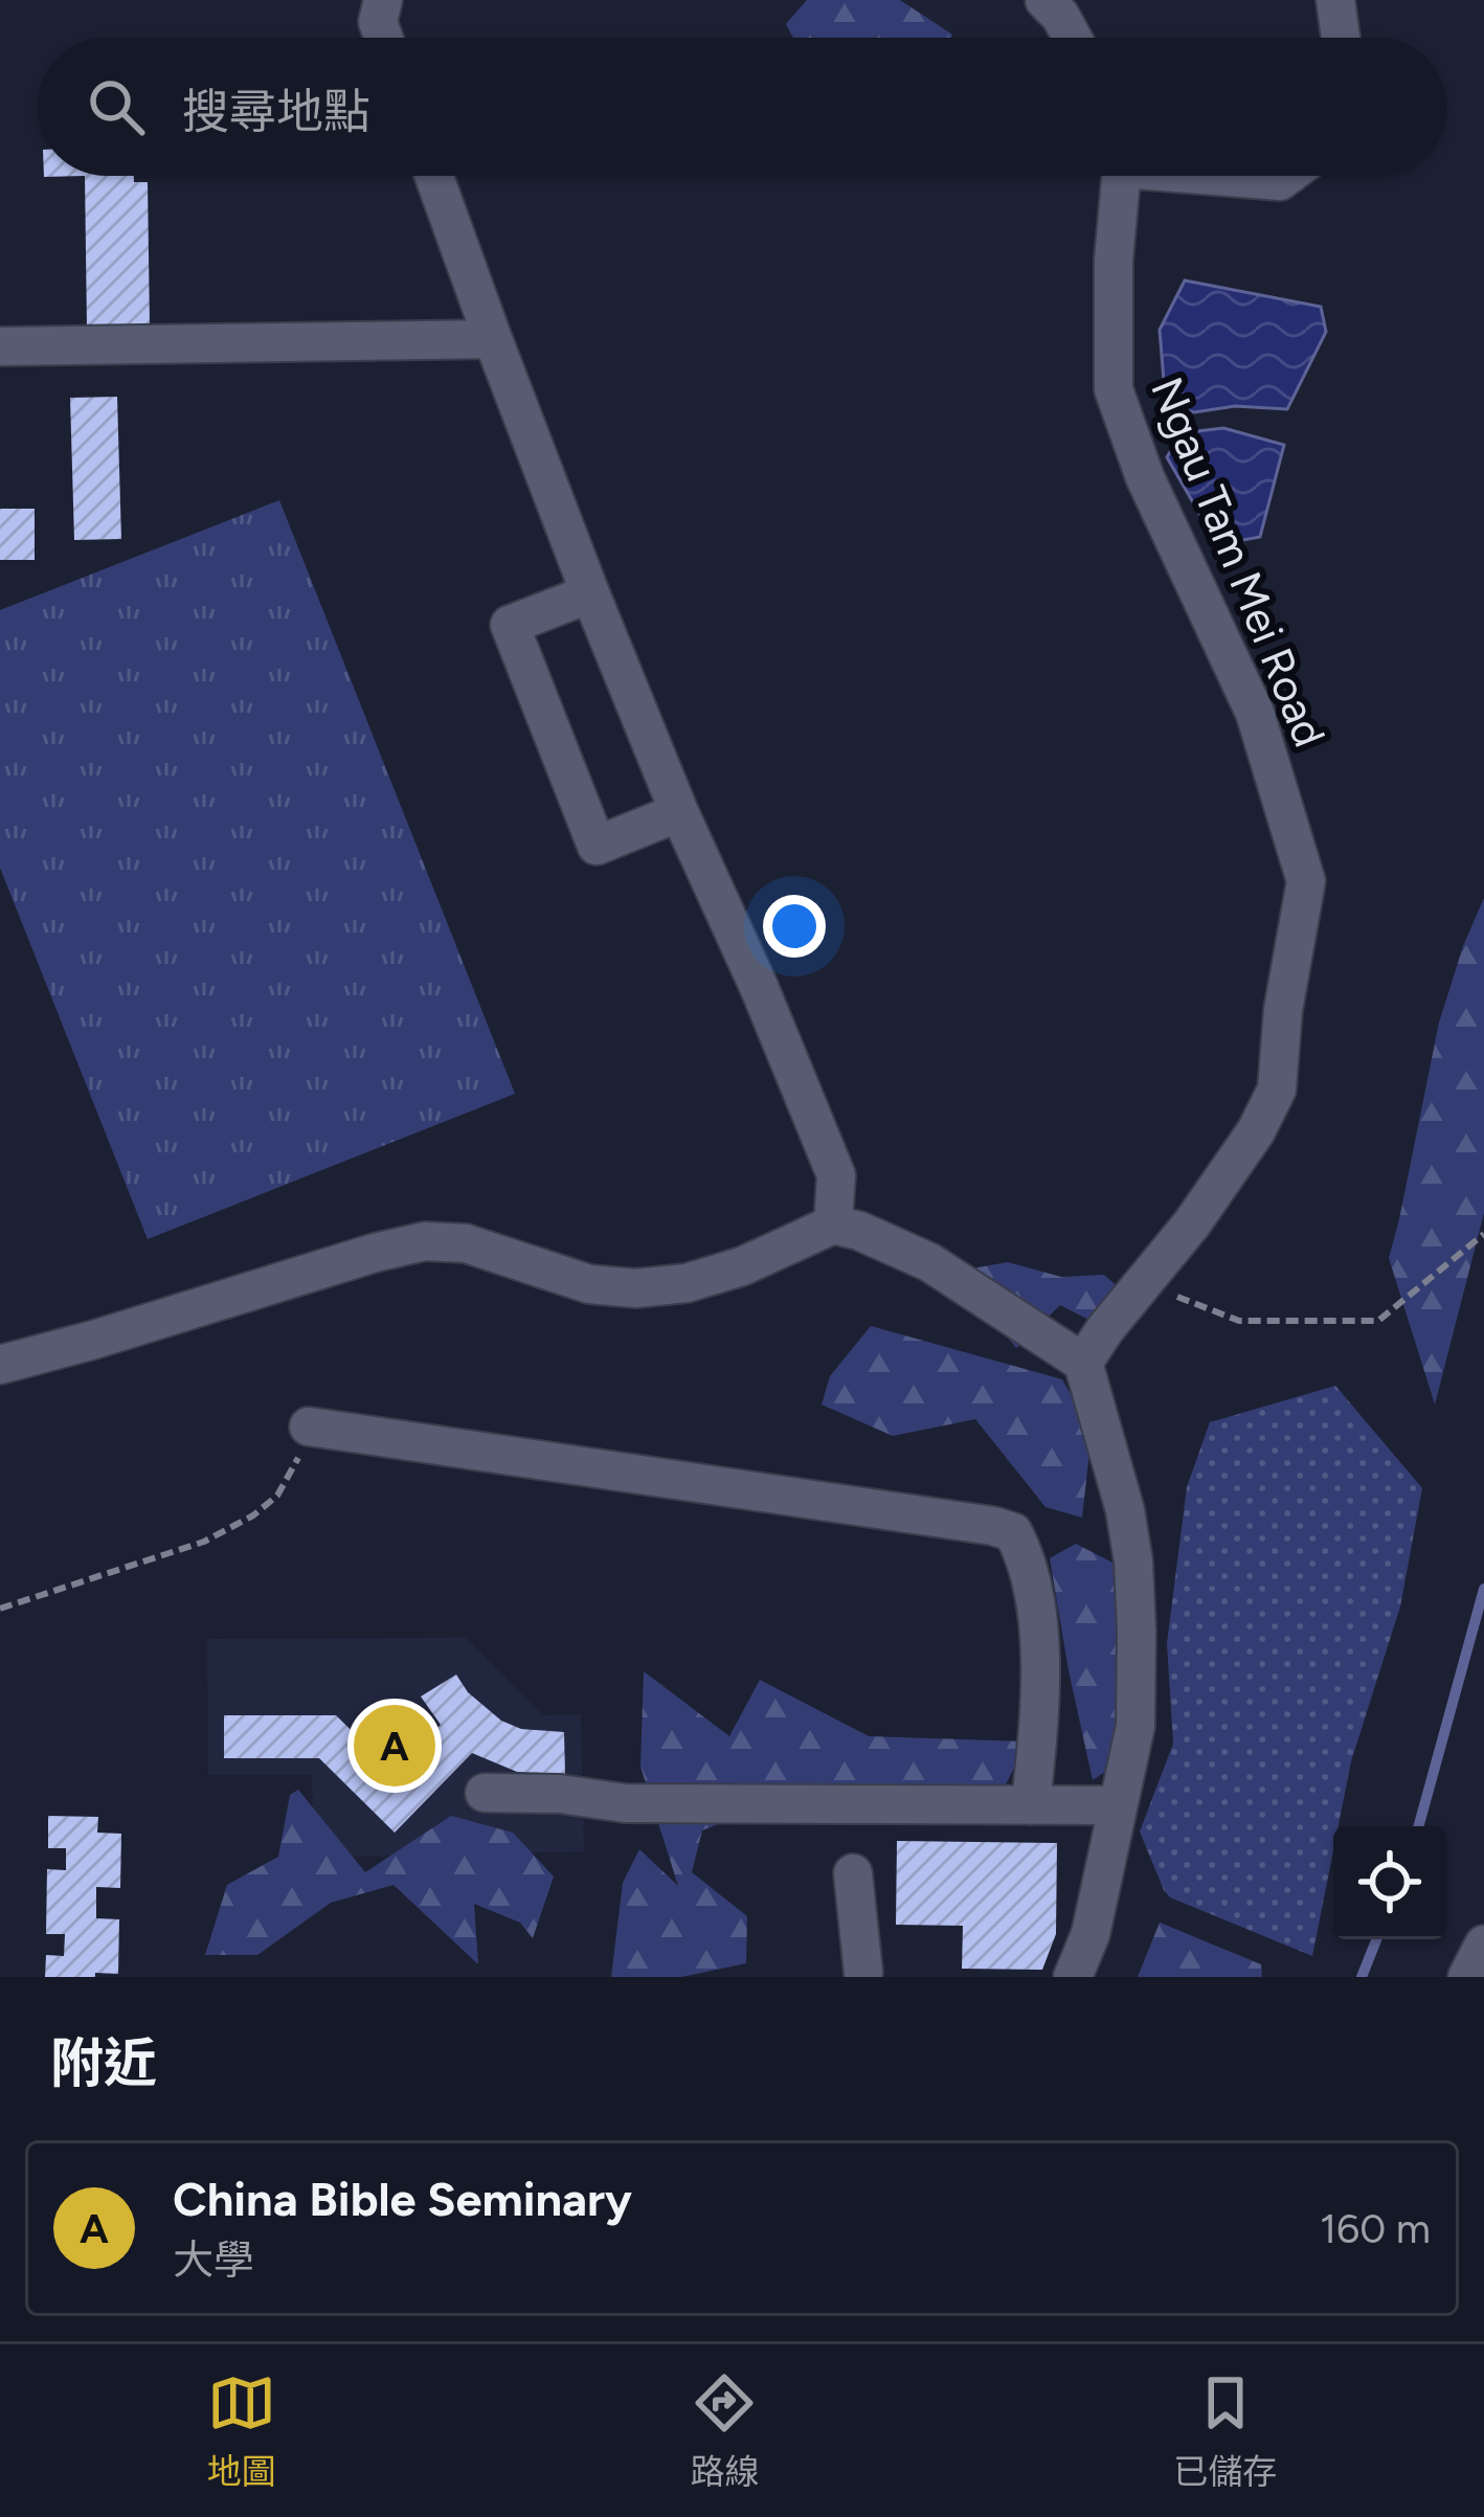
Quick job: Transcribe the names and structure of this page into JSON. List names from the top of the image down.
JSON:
{
  "streets": {
    "street": ["Ngau Tam Mei Road"]
  },
  "page": {
    "search": "搜尋地點",
    "pins": "A",
    "heading": "附近",
    "list": [
      {
        "mark": "A",
        "name": "China Bible Seminary",
        "note": "大學",
        "value": "160 m"
      }
    ],
    "nav": ["地圖", "路線", "已儲存"]
  }
}
